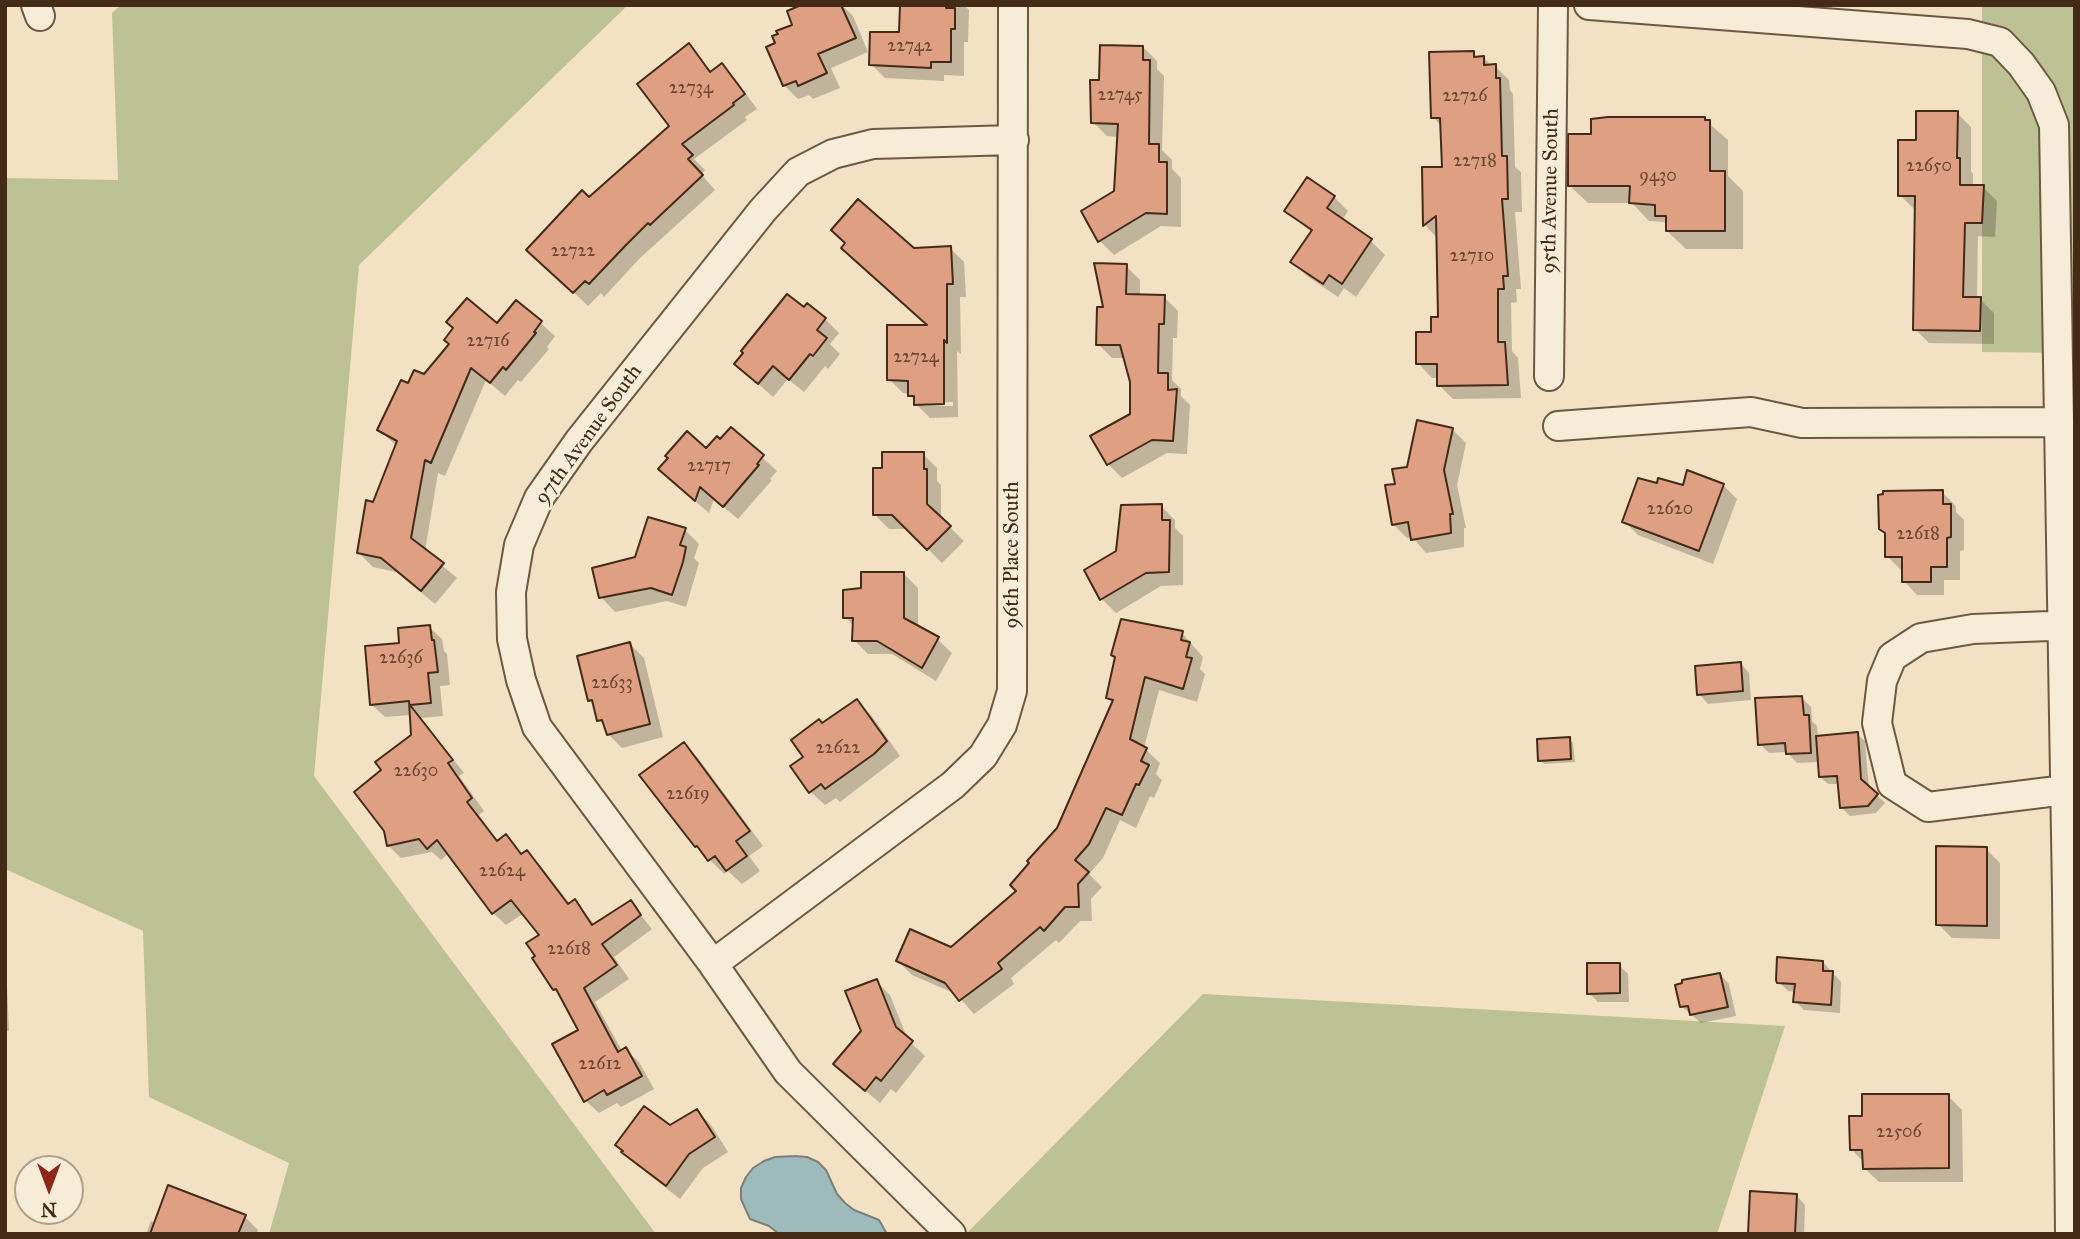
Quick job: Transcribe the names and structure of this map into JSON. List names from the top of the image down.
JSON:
{
  "streets": {
    "street": ["95th Avenue South", "97th Avenue South", "96th Place South"]
  },
  "crossings": [
    ["97th Avenue South", "96th Place South"]
  ],
  "house_numbers": [
    "22742",
    "22734",
    "22745",
    "22726",
    "22718",
    "22650",
    "9430",
    "22722",
    "22710",
    "22716",
    "22724",
    "22717",
    "22620",
    "22618",
    "22636",
    "22633",
    "22622",
    "22630",
    "22619",
    "22624",
    "22618",
    "22612",
    "22506"
  ],
  "north": "bottom"
}
